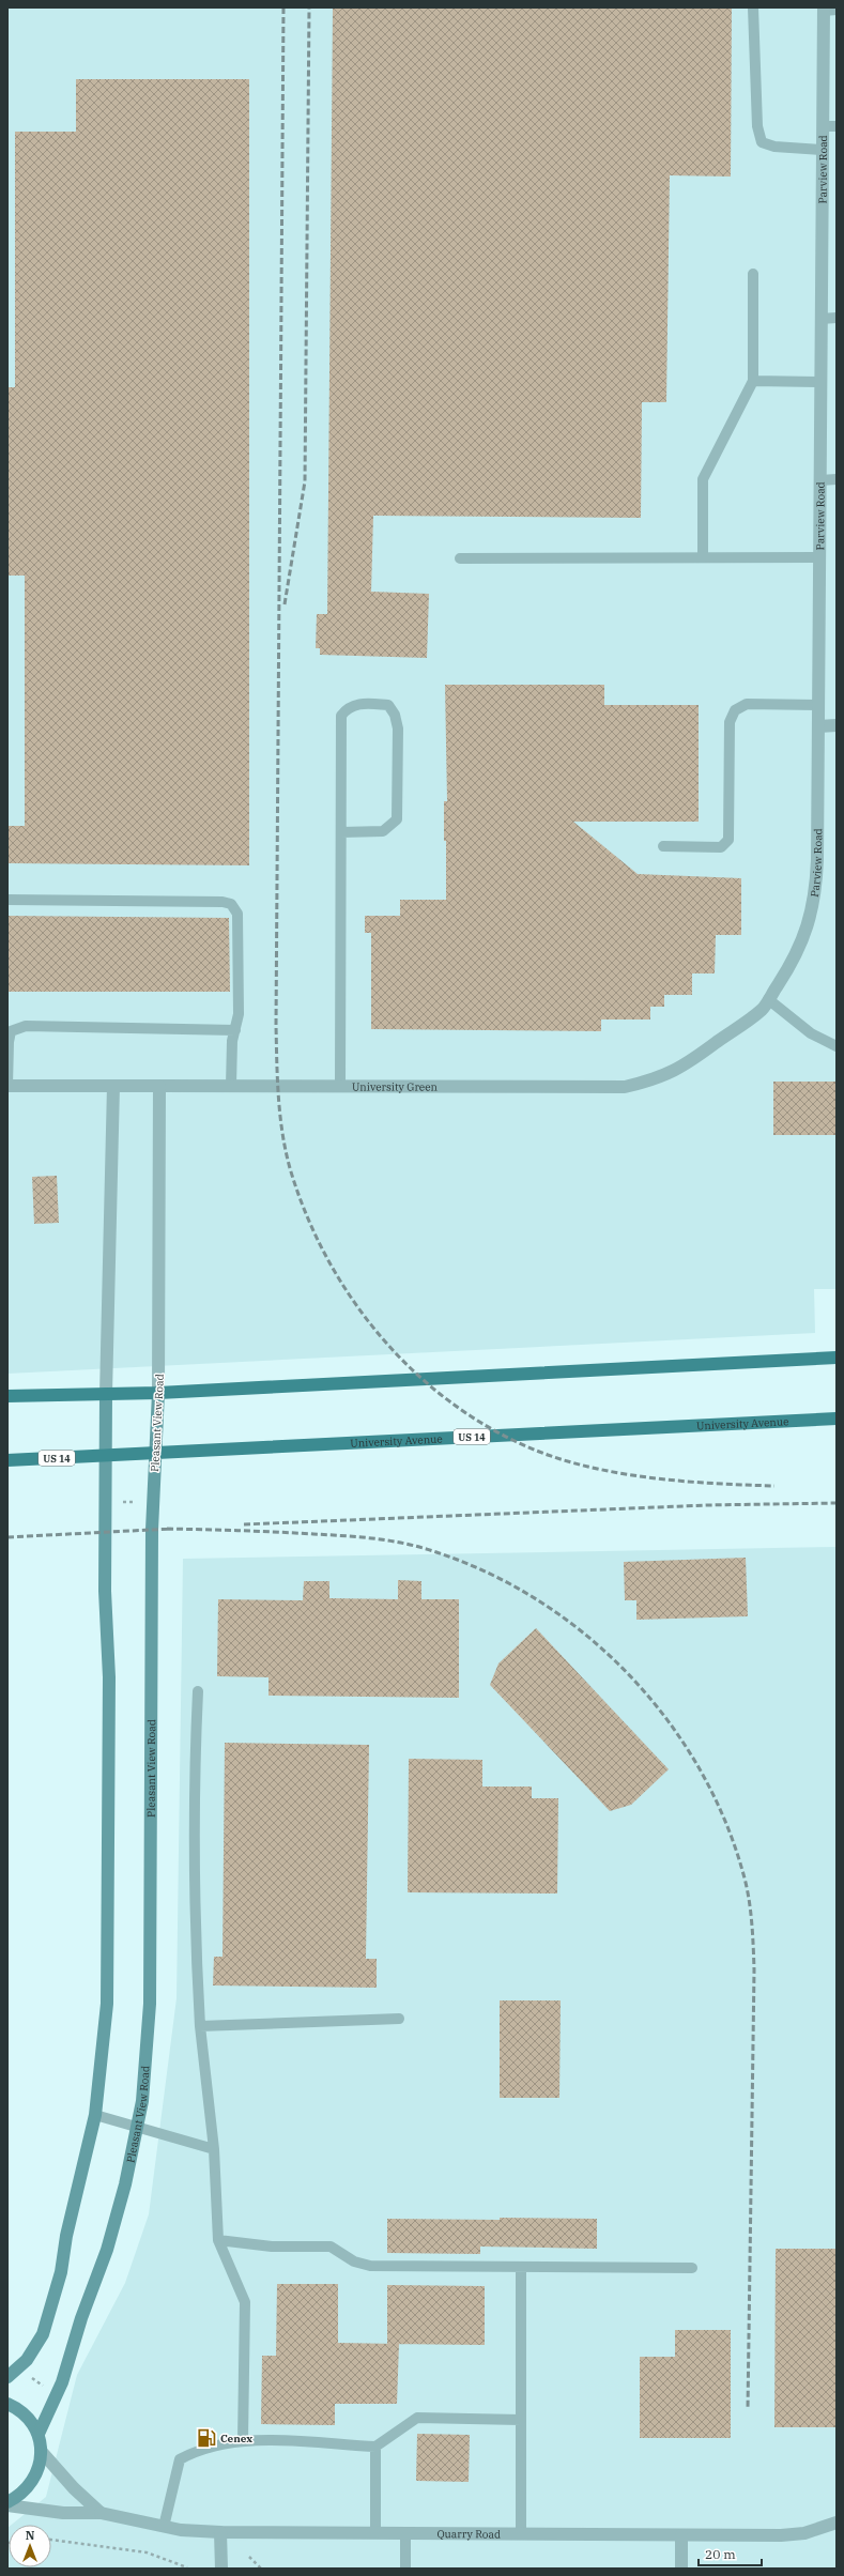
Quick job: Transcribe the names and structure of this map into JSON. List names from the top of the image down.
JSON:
{
  "streets": {
    "main road": ["Pleasant View Road", "University Avenue", "US 14"],
    "street": ["Parview Road", "University Green", "Quarry Road"]
  },
  "crossings": [
    ["Parview Road", "University Green"],
    ["University Green", "Pleasant View Road"],
    ["Pleasant View Road", "University Avenue"]
  ],
  "places": {
    "fuel station": ["Cenex"]
  },
  "scale_bar": "20 m",
  "north": "top"
}
